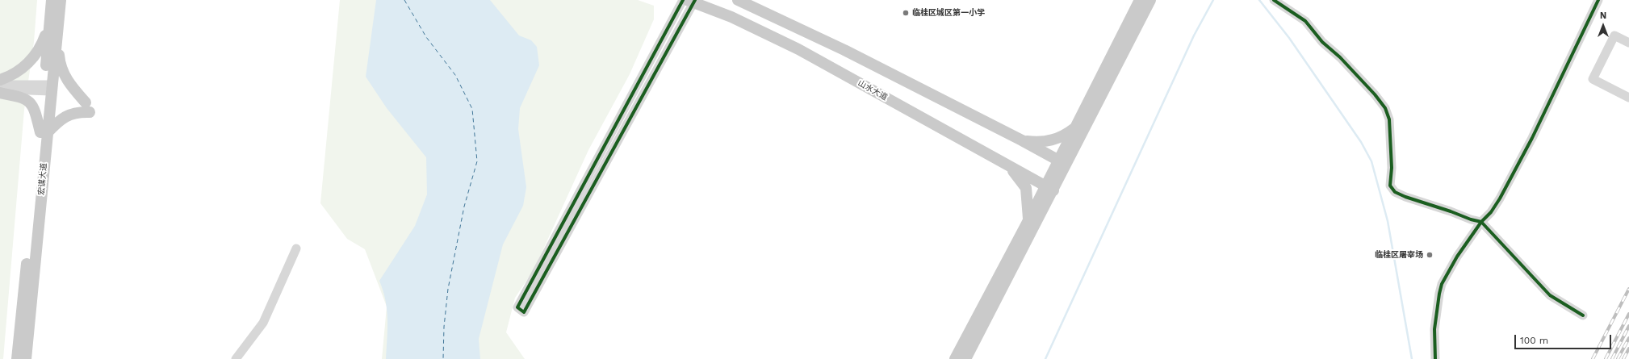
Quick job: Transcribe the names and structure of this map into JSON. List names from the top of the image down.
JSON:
{
  "streets": {
    "main road": ["山水大道", "宏谋大道"]
  },
  "places": ["临桂区城区第一小学", "临桂区屠宰场"],
  "scale_bar": "100 m",
  "north": "top"
}
